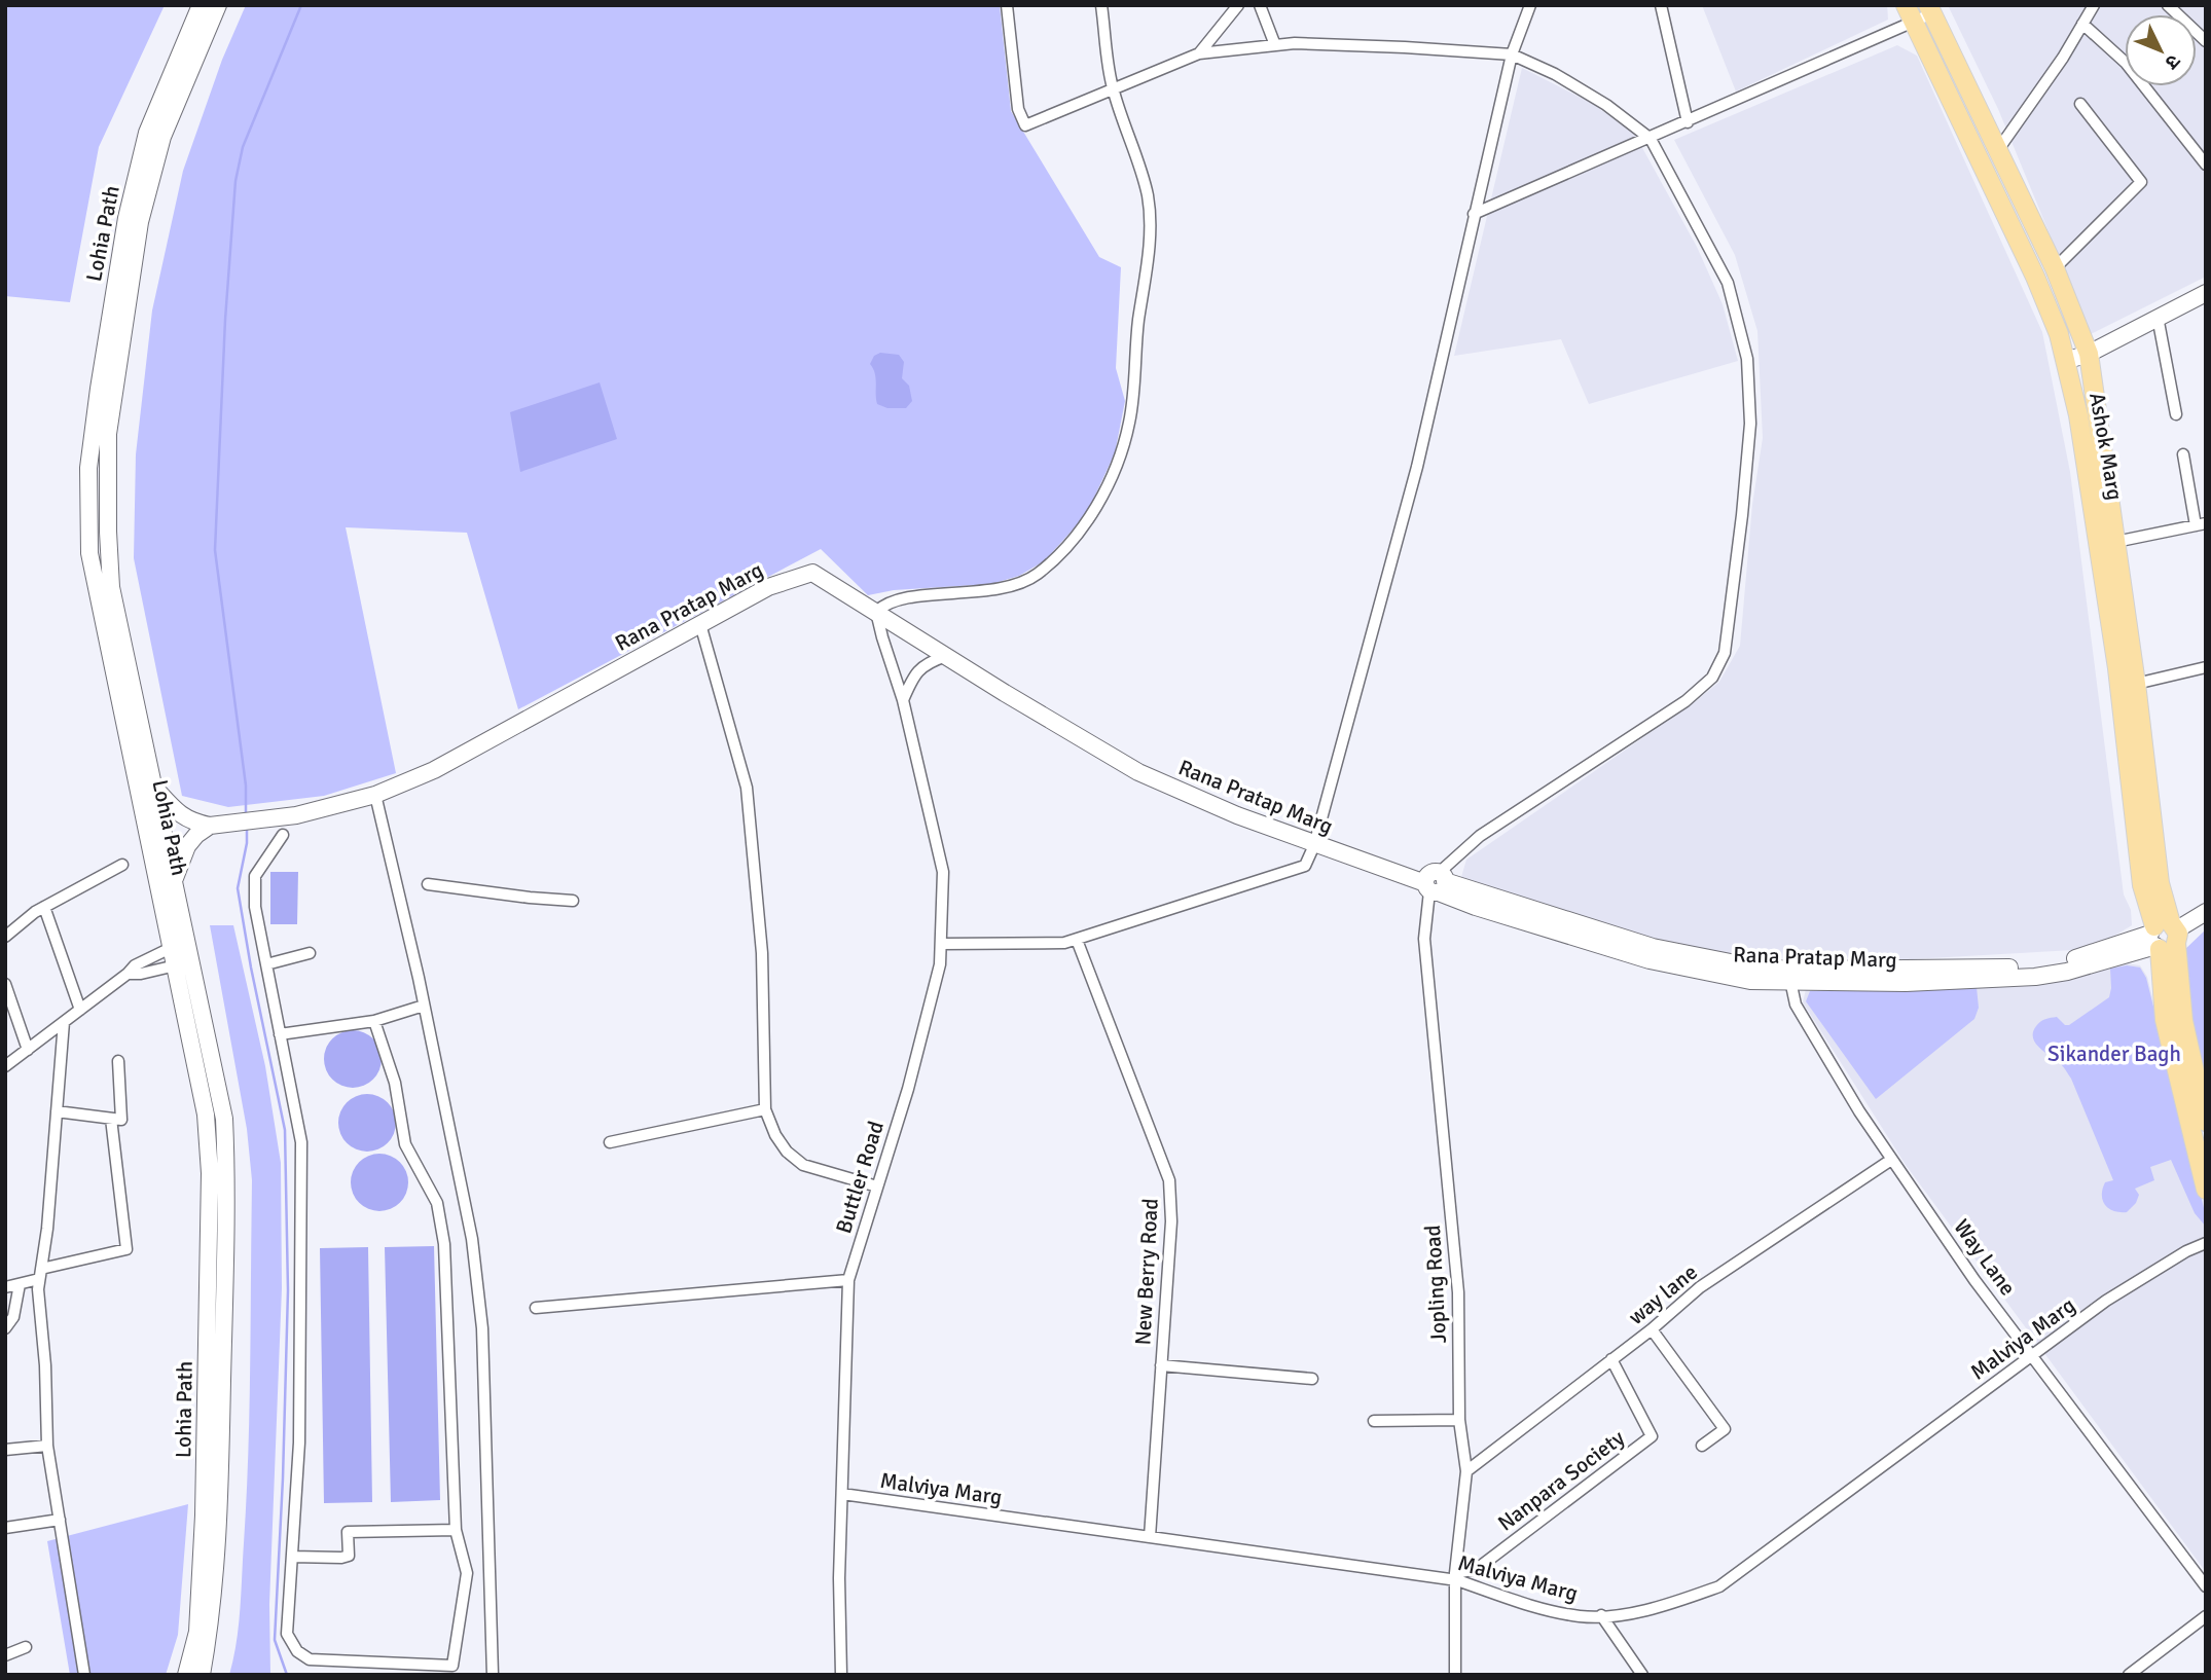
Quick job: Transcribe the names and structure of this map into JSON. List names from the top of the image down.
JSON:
{
  "streets": {
    "main road": ["Lohia Path", "Ashok Marg", "Rana Pratap Marg"],
    "street": [
      "Buttler Road",
      "Way Lane",
      "New Berry Road",
      "Jopling Road",
      "way lane",
      "Malviya Marg",
      "Nanpara Society"
    ]
  },
  "crossings": [
    ["Ashok Marg", "Rana Pratap Marg"],
    ["Rana Pratap Marg", "Buttler Road"],
    ["Rana Pratap Marg", "Way Lane"],
    ["Rana Pratap Marg", "Jopling Road"],
    ["Buttler Road", "Malviya Marg"],
    ["Way Lane", "way lane"],
    ["Way Lane", "Malviya Marg"],
    ["New Berry Road", "Malviya Marg"],
    ["Jopling Road", "way lane"],
    ["Jopling Road", "Malviya Marg"],
    ["Jopling Road", "Nanpara Society"],
    ["way lane", "Nanpara Society"],
    ["Malviya Marg", "Nanpara Society"]
  ],
  "parks": ["Sikander Bagh"],
  "north": "bottom right"
}
